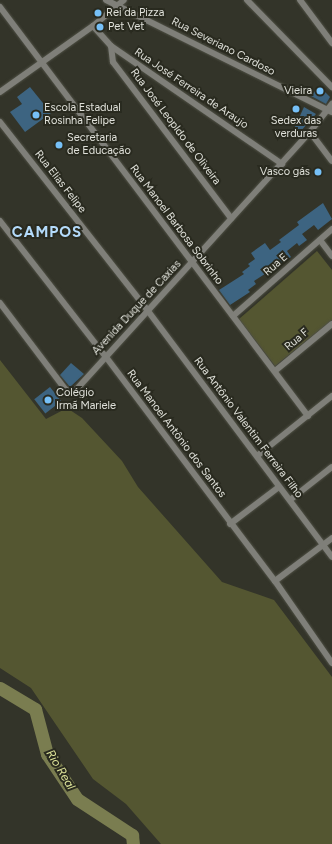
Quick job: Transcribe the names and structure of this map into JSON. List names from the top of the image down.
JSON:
{
  "streets": {
    "street": [
      "Rua Severiano Cardoso",
      "Rua José Ferreira de Araujo",
      "Rua José Leopldo de Oliveira",
      "Rua Elias Felipe",
      "Rua Manoel Barbosa Sobrinho",
      "Rua E",
      "Avenida Duque de Caxias",
      "Rua F",
      "Rua Antônio Valentim Ferreira Filho",
      "Rua Manoel Antônio dos Santos"
    ]
  },
  "crossings": [
    ["Rua Severiano Cardoso", "Avenida Duque de Caxias"],
    ["Rua José Ferreira de Araujo", "Rua José Leopldo de Oliveira"],
    ["Rua José Ferreira de Araujo", "Avenida Duque de Caxias"],
    ["Rua José Leopldo de Oliveira", "Avenida Duque de Caxias"],
    ["Rua Elias Felipe", "Avenida Duque de Caxias"],
    ["Rua Elias Felipe", "Rua Antônio Valentim Ferreira Filho"],
    ["Rua Manoel Barbosa Sobrinho", "Rua E"],
    ["Rua Manoel Barbosa Sobrinho", "Avenida Duque de Caxias"],
    ["Rua Manoel Barbosa Sobrinho", "Rua F"],
    ["Avenida Duque de Caxias", "Rua Antônio Valentim Ferreira Filho"],
    ["Avenida Duque de Caxias", "Rua Manoel Antônio dos Santos"]
  ],
  "districts": ["CAMPOS"],
  "water": ["Rio Real"],
  "places": [
    "Rei da Pizza",
    "Pet Vet",
    "Vieira",
    "Sedex das verduras",
    "Escola Estadual Rosinha Felipe",
    "Secretaria de Educação",
    "Vasco gás",
    "Colégio Irmã Mariele"
  ]
}
